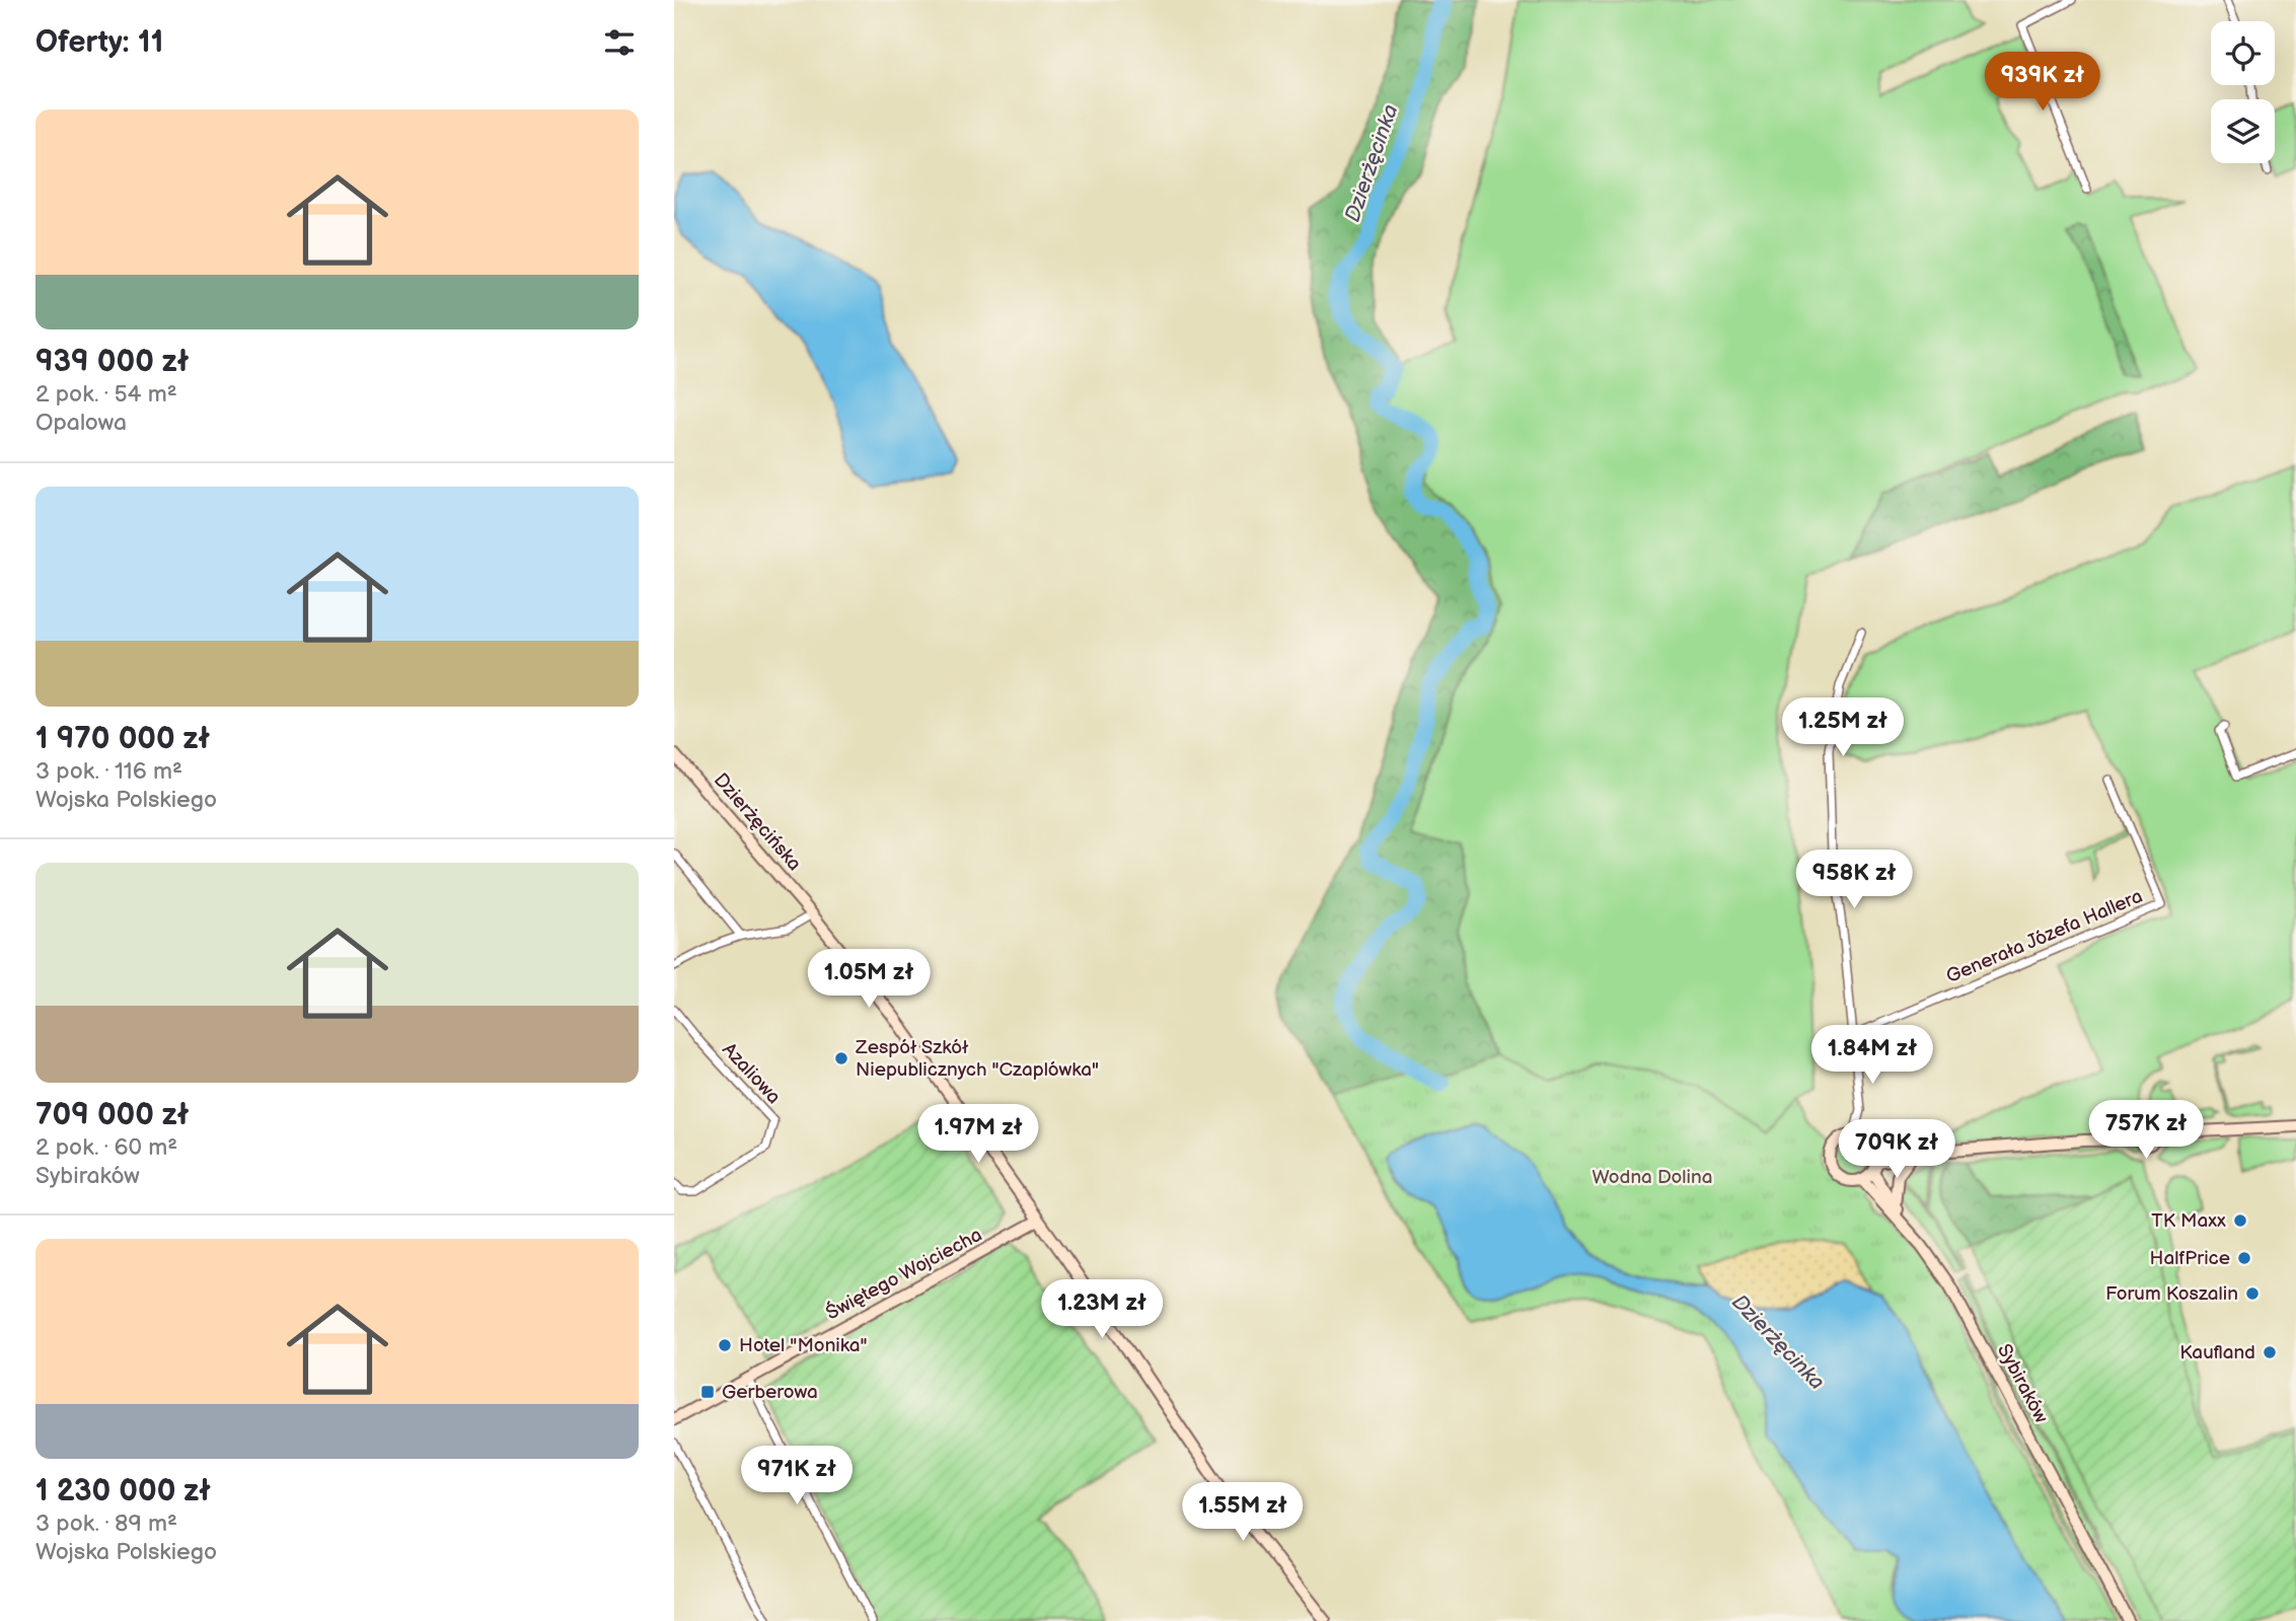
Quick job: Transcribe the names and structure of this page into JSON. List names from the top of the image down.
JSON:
{
  "streets": {
    "street": [
      "Dzierżęcińska",
      "Generała Józefa Hallera",
      "Azaliowa",
      "Świętego Wojciecha",
      "Sybiraków"
    ]
  },
  "crossings": [
    ["Dzierżęcińska", "Świętego Wojciecha"]
  ],
  "water": ["Dzierżęcinka"],
  "parks": ["Wodna Dolina"],
  "places": {
    "other": [
      "Zespół Szkół Niepublicznych \"Czaplówka\"",
      "TK Maxx",
      "HalfPrice",
      "Forum Koszalin",
      "Hotel \"Monika\"",
      "Kaufland"
    ],
    "transit": ["Gerberowa"]
  },
  "page": {
    "heading": "Oferty: 11",
    "price": [
      "939K zł",
      "1.25M zł",
      "958K zł",
      "1.05M zł",
      "1.84M zł",
      "757K zł",
      "1.97M zł",
      "709K zł",
      "1.23M zł",
      "971K zł",
      "1.55M zł"
    ],
    "list": [
      {
        "name": "939 000 zł",
        "note": "2 pok. · 54 m² · Opalowa"
      },
      {
        "name": "1 970 000 zł",
        "note": "3 pok. · 116 m² · Wojska Polskiego"
      },
      {
        "name": "709 000 zł",
        "note": "2 pok. · 60 m² · Sybiraków"
      },
      {
        "name": "1 230 000 zł",
        "note": "3 pok. · 89 m² · Wojska Polskiego"
      }
    ]
  }
}
